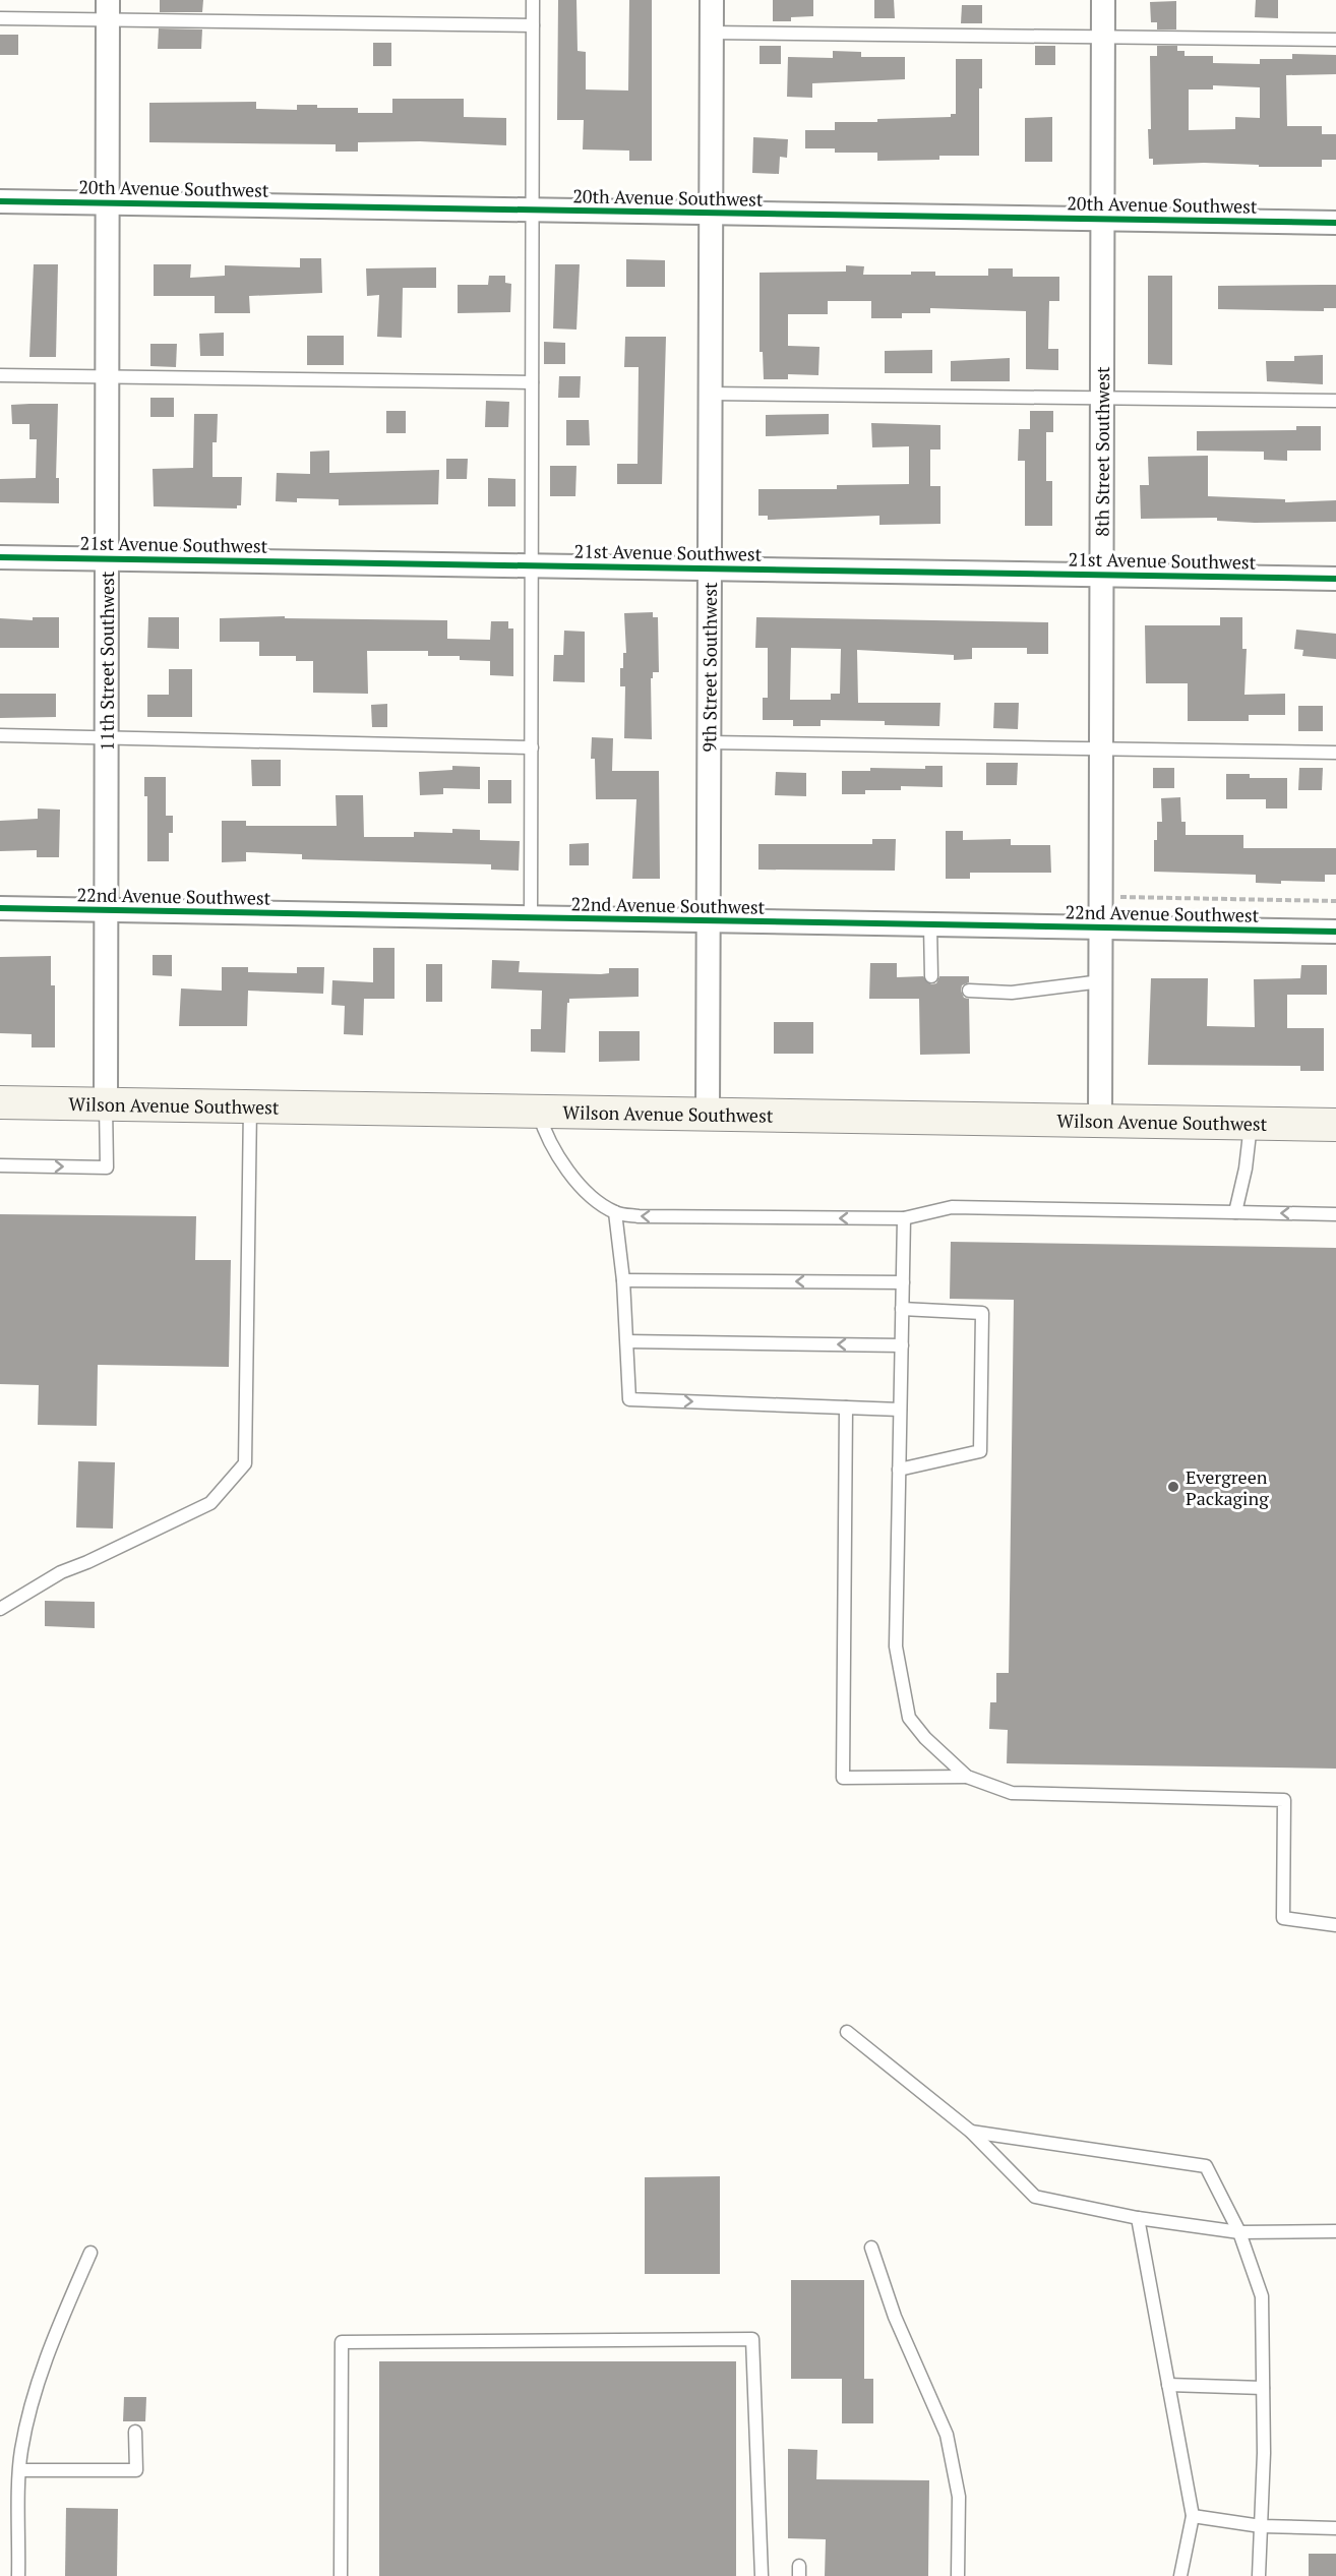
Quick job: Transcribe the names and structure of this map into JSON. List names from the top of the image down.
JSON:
{
  "streets": {
    "main road": ["Wilson Avenue Southwest"],
    "street": [
      "20th Avenue Southwest",
      "8th Street Southwest",
      "21st Avenue Southwest",
      "11th Street Southwest",
      "9th Street Southwest",
      "22nd Avenue Southwest"
    ]
  },
  "crossings": [
    ["20th Avenue Southwest", "8th Street Southwest"],
    ["20th Avenue Southwest", "11th Street Southwest"],
    ["20th Avenue Southwest", "9th Street Southwest"],
    ["8th Street Southwest", "21st Avenue Southwest"],
    ["8th Street Southwest", "22nd Avenue Southwest"],
    ["8th Street Southwest", "Wilson Avenue Southwest"],
    ["21st Avenue Southwest", "11th Street Southwest"],
    ["21st Avenue Southwest", "9th Street Southwest"],
    ["11th Street Southwest", "22nd Avenue Southwest"],
    ["11th Street Southwest", "Wilson Avenue Southwest"],
    ["9th Street Southwest", "22nd Avenue Southwest"],
    ["9th Street Southwest", "Wilson Avenue Southwest"]
  ],
  "places": ["Evergreen Packaging"]
}
